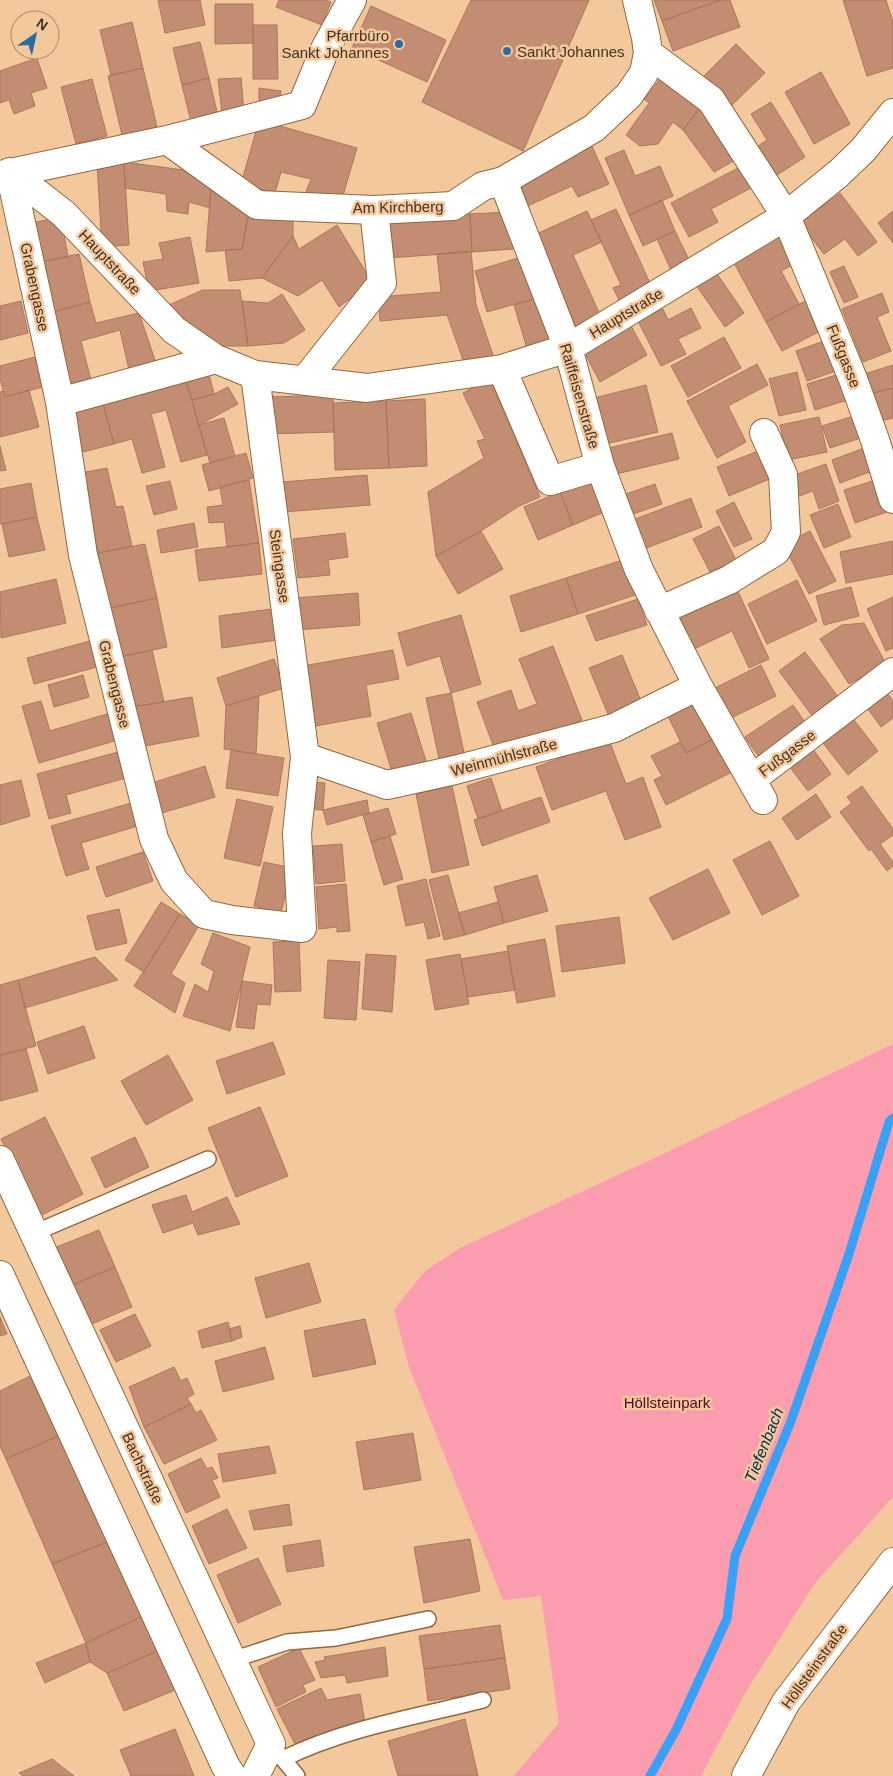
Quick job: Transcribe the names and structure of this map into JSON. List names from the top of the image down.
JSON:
{
  "streets": {
    "street": [
      "Am Kirchberg",
      "Hauptstraße",
      "Grabengasse",
      "Fußgasse",
      "Raiffeisenstraße",
      "Steingasse",
      "Weinmühlstraße",
      "Bachstraße",
      "Höllsteinstraße"
    ]
  },
  "crossings": [
    ["Am Kirchberg", "Raiffeisenstraße"],
    ["Hauptstraße", "Grabengasse"],
    ["Hauptstraße", "Fußgasse"],
    ["Hauptstraße", "Raiffeisenstraße"],
    ["Hauptstraße", "Steingasse"],
    ["Grabengasse", "Steingasse"],
    ["Grabengasse", "Weinmühlstraße"],
    ["Fußgasse", "Raiffeisenstraße"],
    ["Raiffeisenstraße", "Weinmühlstraße"],
    ["Steingasse", "Weinmühlstraße"]
  ],
  "water": ["Tiefenbach"],
  "parks": ["Höllsteinpark"],
  "places": ["Pfarrbüro Sankt Johannes", "Sankt Johannes"],
  "north": "top right"
}
